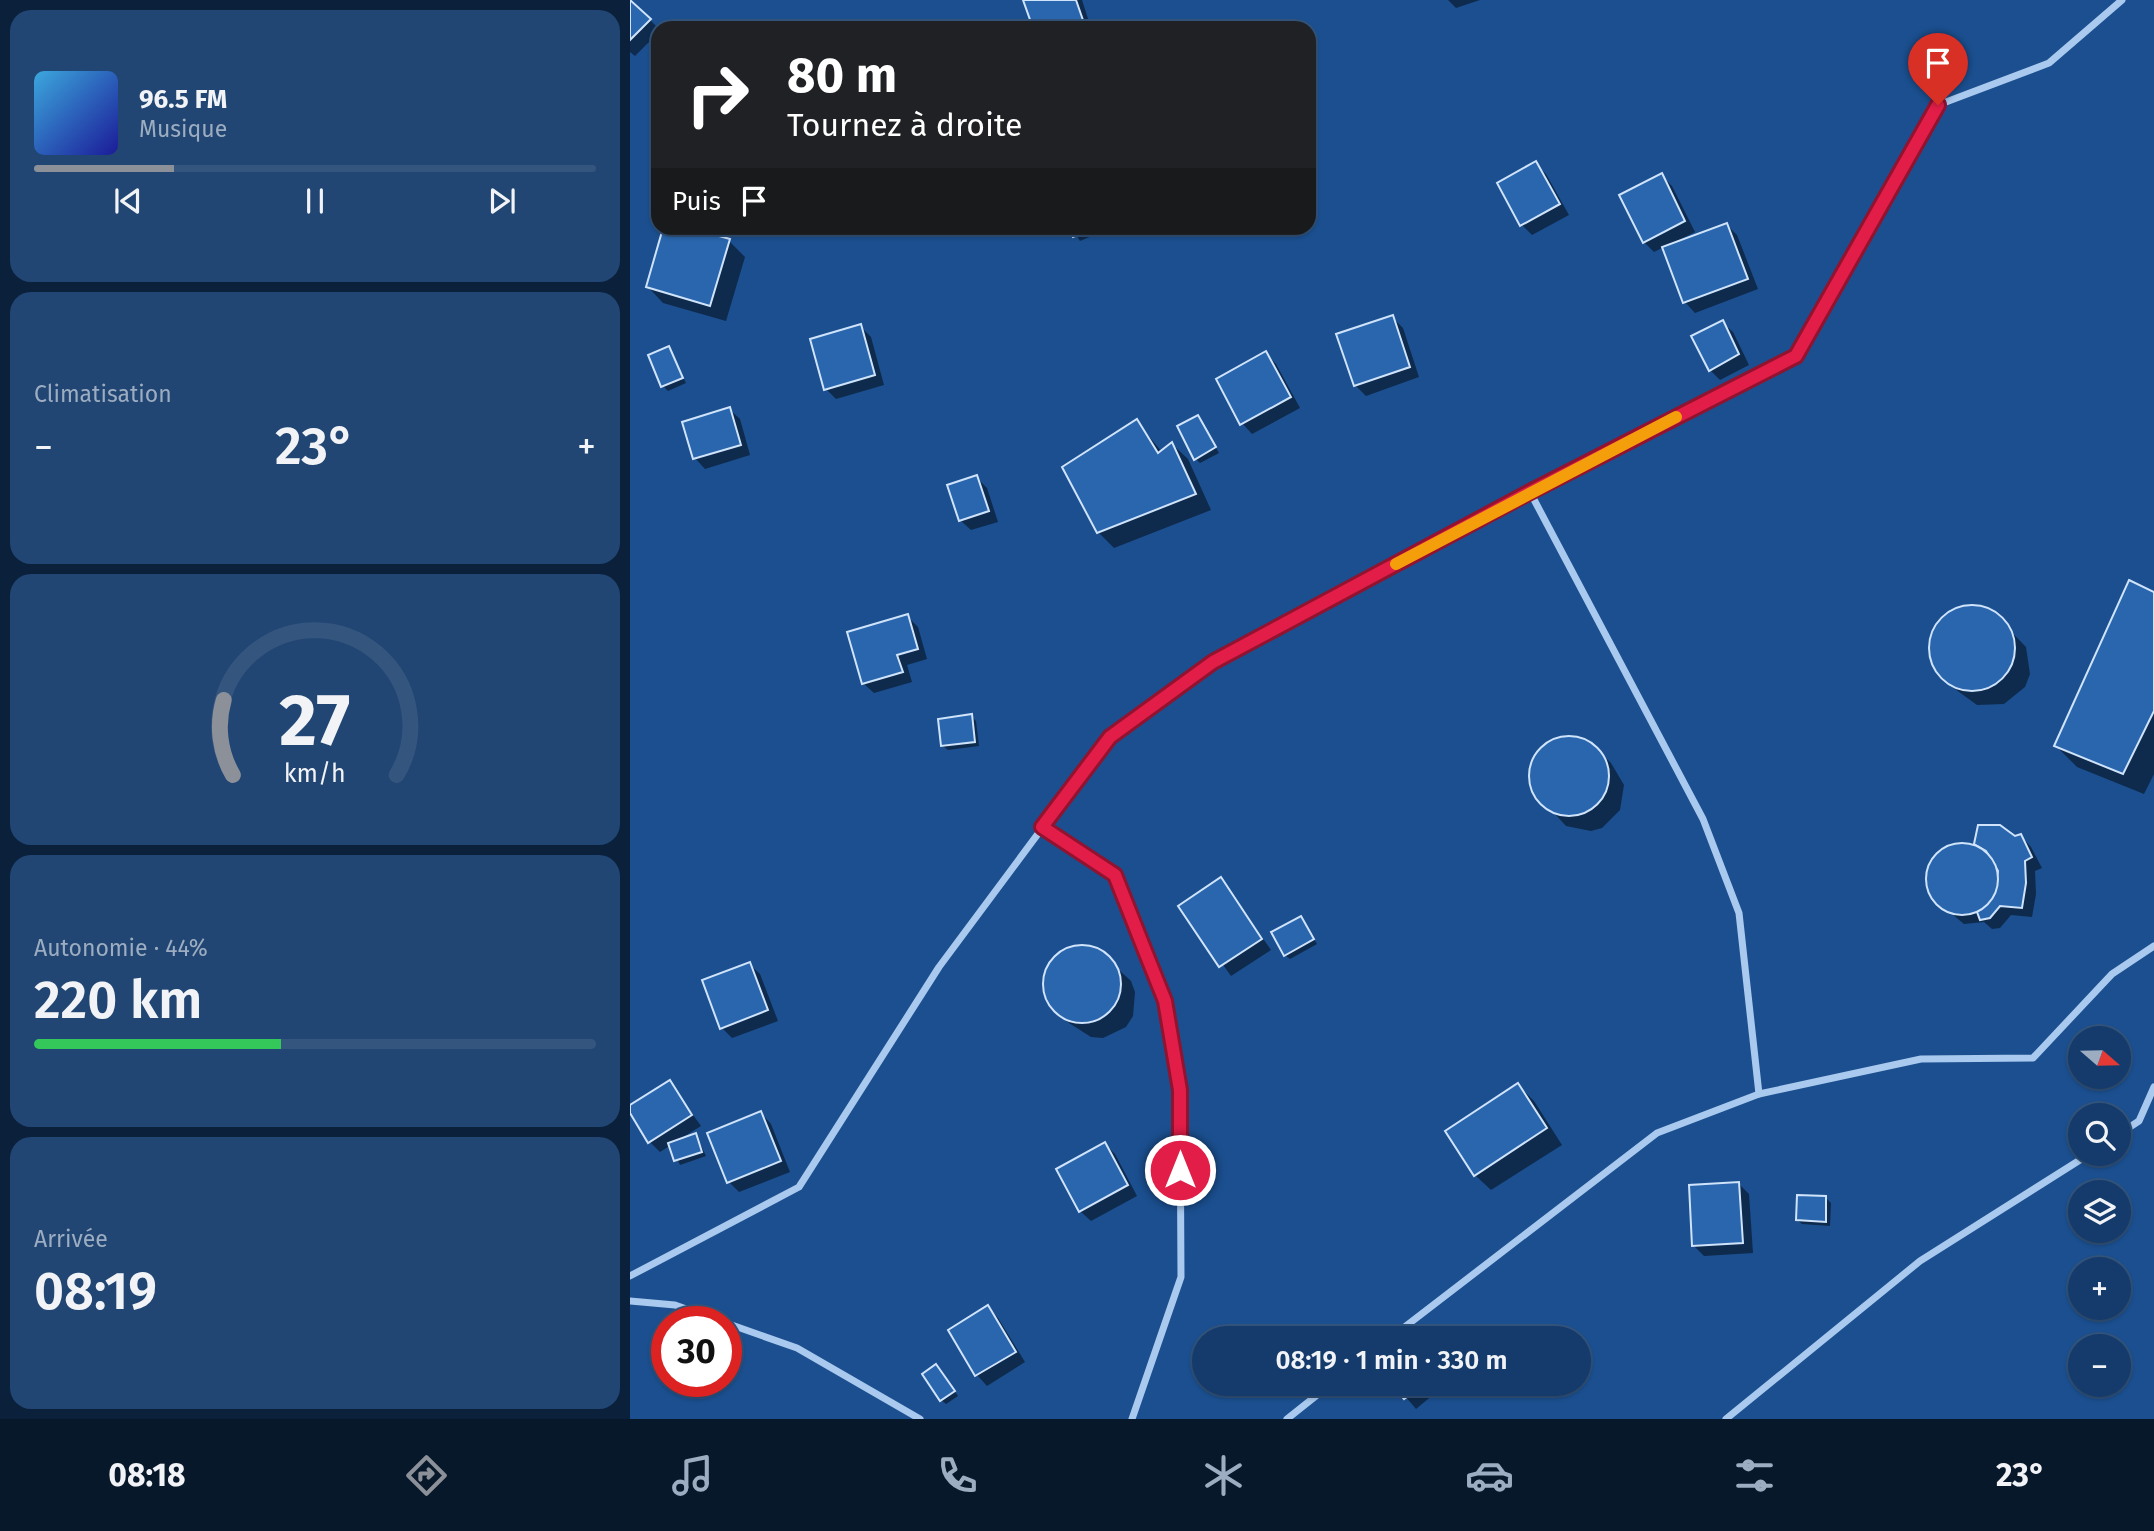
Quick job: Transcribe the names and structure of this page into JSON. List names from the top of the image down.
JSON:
{
  "north": "right",
  "page": {
    "turn": ["80 m", "Tournez à droite"],
    "song": ["96.5 FM", "Musique"],
    "then": "Puis",
    "tile": [
      "Climatisation",
      ["Autonomie · 44%", "220 km"],
      ["Arrivée", "08:19"]
    ],
    "heat": ["−", "23°", "+"],
    "map_buttons": ["+", "−"],
    "limit": "30",
    "trip": "08:19 · 1 min · 330 m",
    "tabs": ["08:18", "23°"],
    "gauge": ["27", "km/h"]
  }
}
